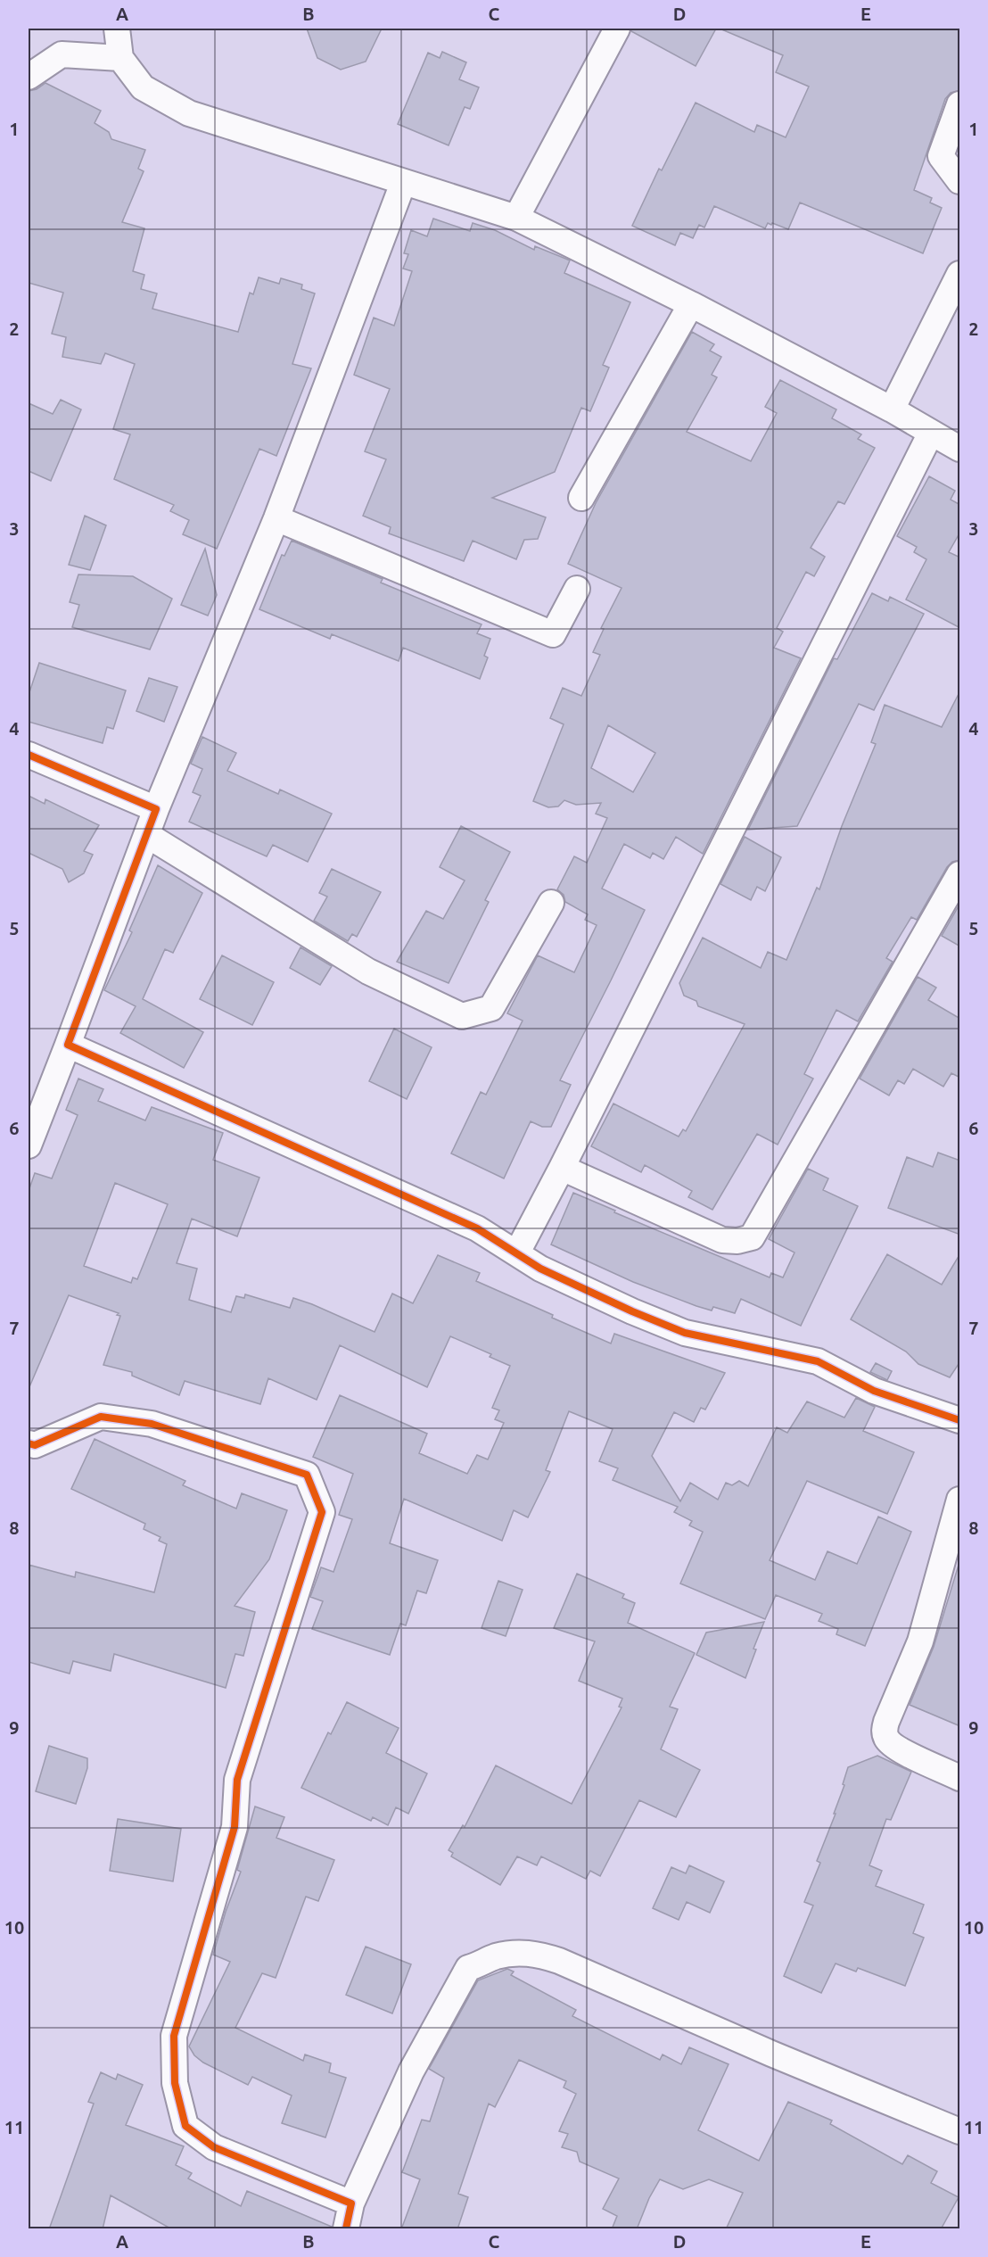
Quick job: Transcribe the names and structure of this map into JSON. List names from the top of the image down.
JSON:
{
  "grid": {
    "columns": [
      "A",
      "B",
      "C",
      "D",
      "E"
    ],
    "rows": [
      "1",
      "2",
      "3",
      "4",
      "5",
      "6",
      "7",
      "8",
      "9",
      "10",
      "11"
    ]
  }
}
